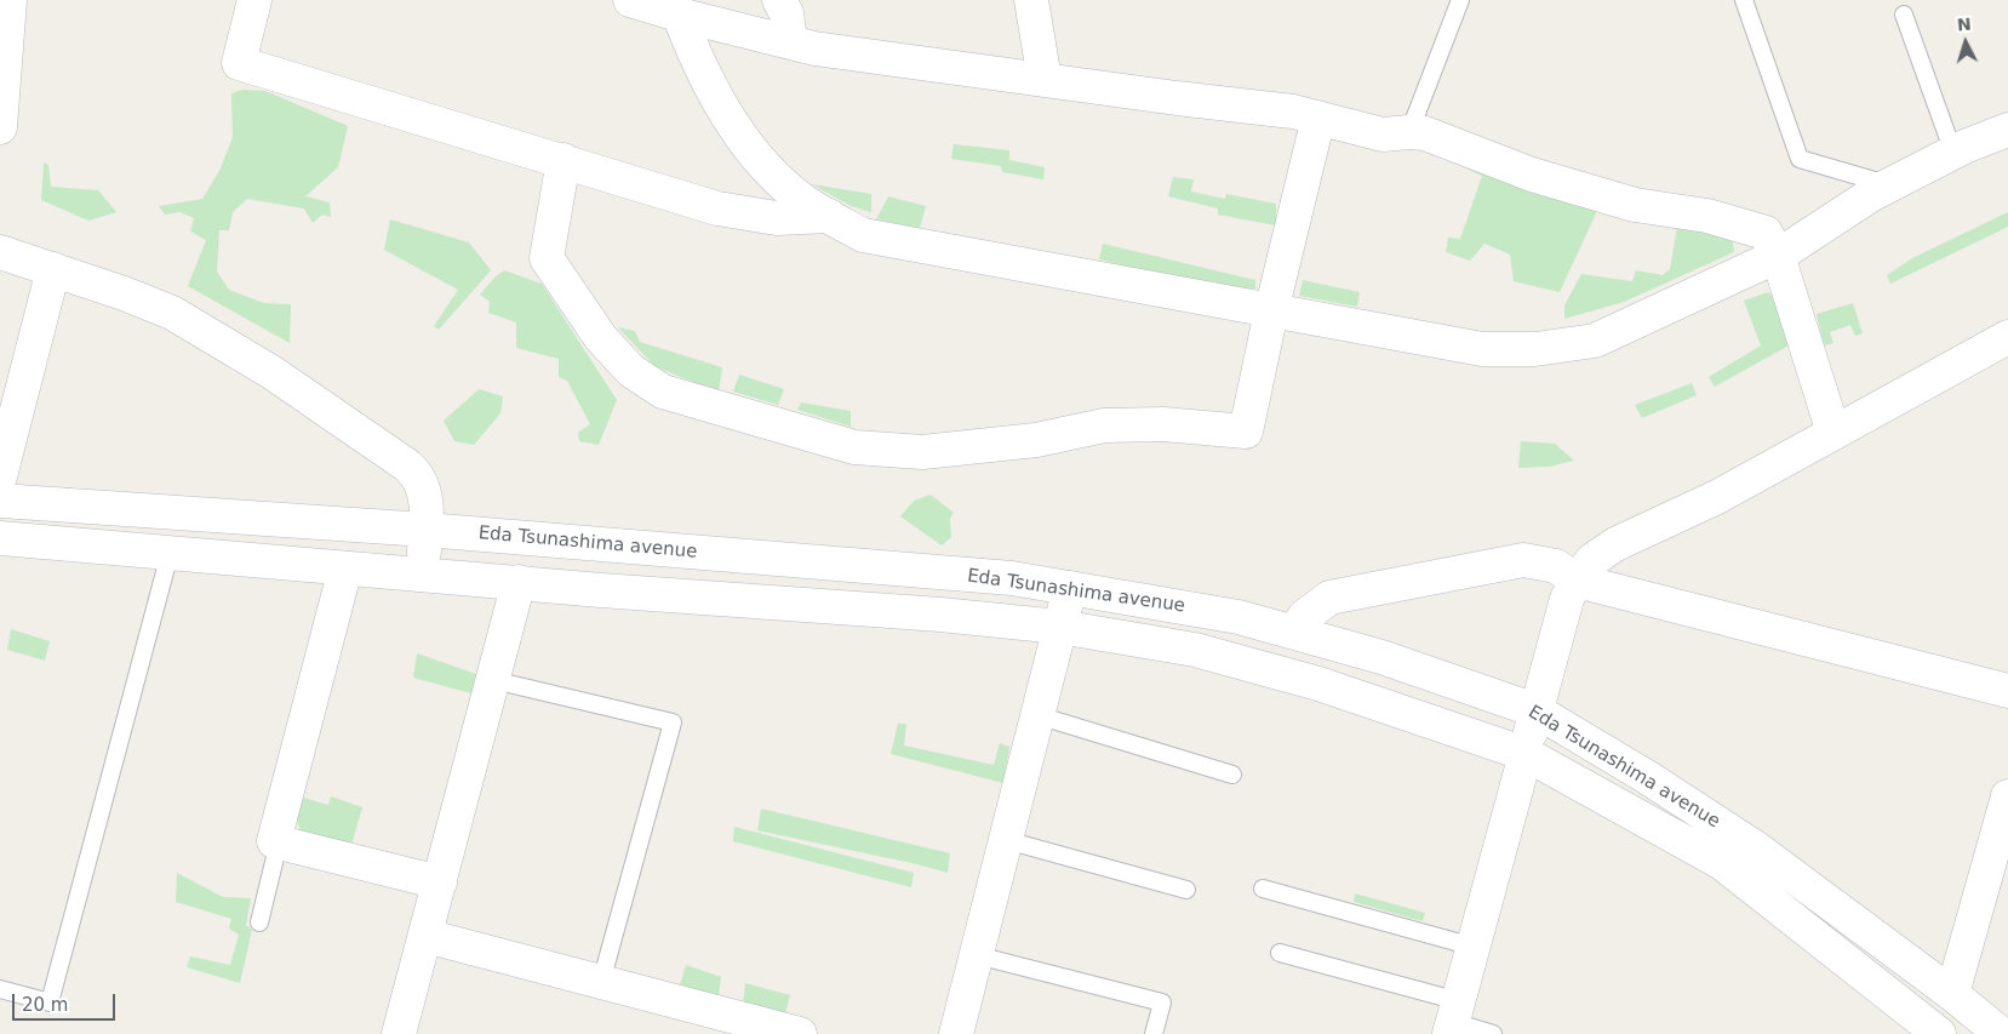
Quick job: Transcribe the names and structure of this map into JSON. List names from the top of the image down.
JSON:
{
  "streets": {
    "street": ["Eda Tsunashima avenue"]
  },
  "scale_bar": "20 m",
  "north": "top"
}
